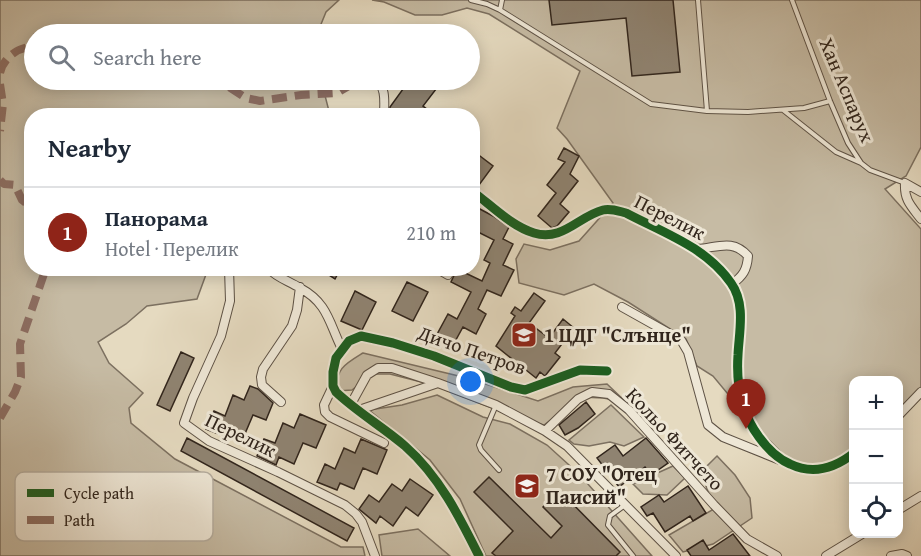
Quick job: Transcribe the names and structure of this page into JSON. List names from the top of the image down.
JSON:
{
  "streets": {
    "street": [
      "Хан Аспарух",
      "Перелик",
      "Дичо Петров",
      "Кольо Фитчето"
    ]
  },
  "places": {
    "school or university": ["1 ЦДГ \"Слънце\"", "7 СОУ \"Отец Паисий\""]
  },
  "legend": ["Cycle path", "Path"],
  "page": {
    "search": "Search here",
    "heading": "Nearby",
    "list": [
      {
        "mark": "1",
        "name": "Панорама",
        "note": "Hotel · Перелик",
        "value": "210 m"
      }
    ],
    "map_buttons": ["+", "−"],
    "pins": "1"
  }
}
